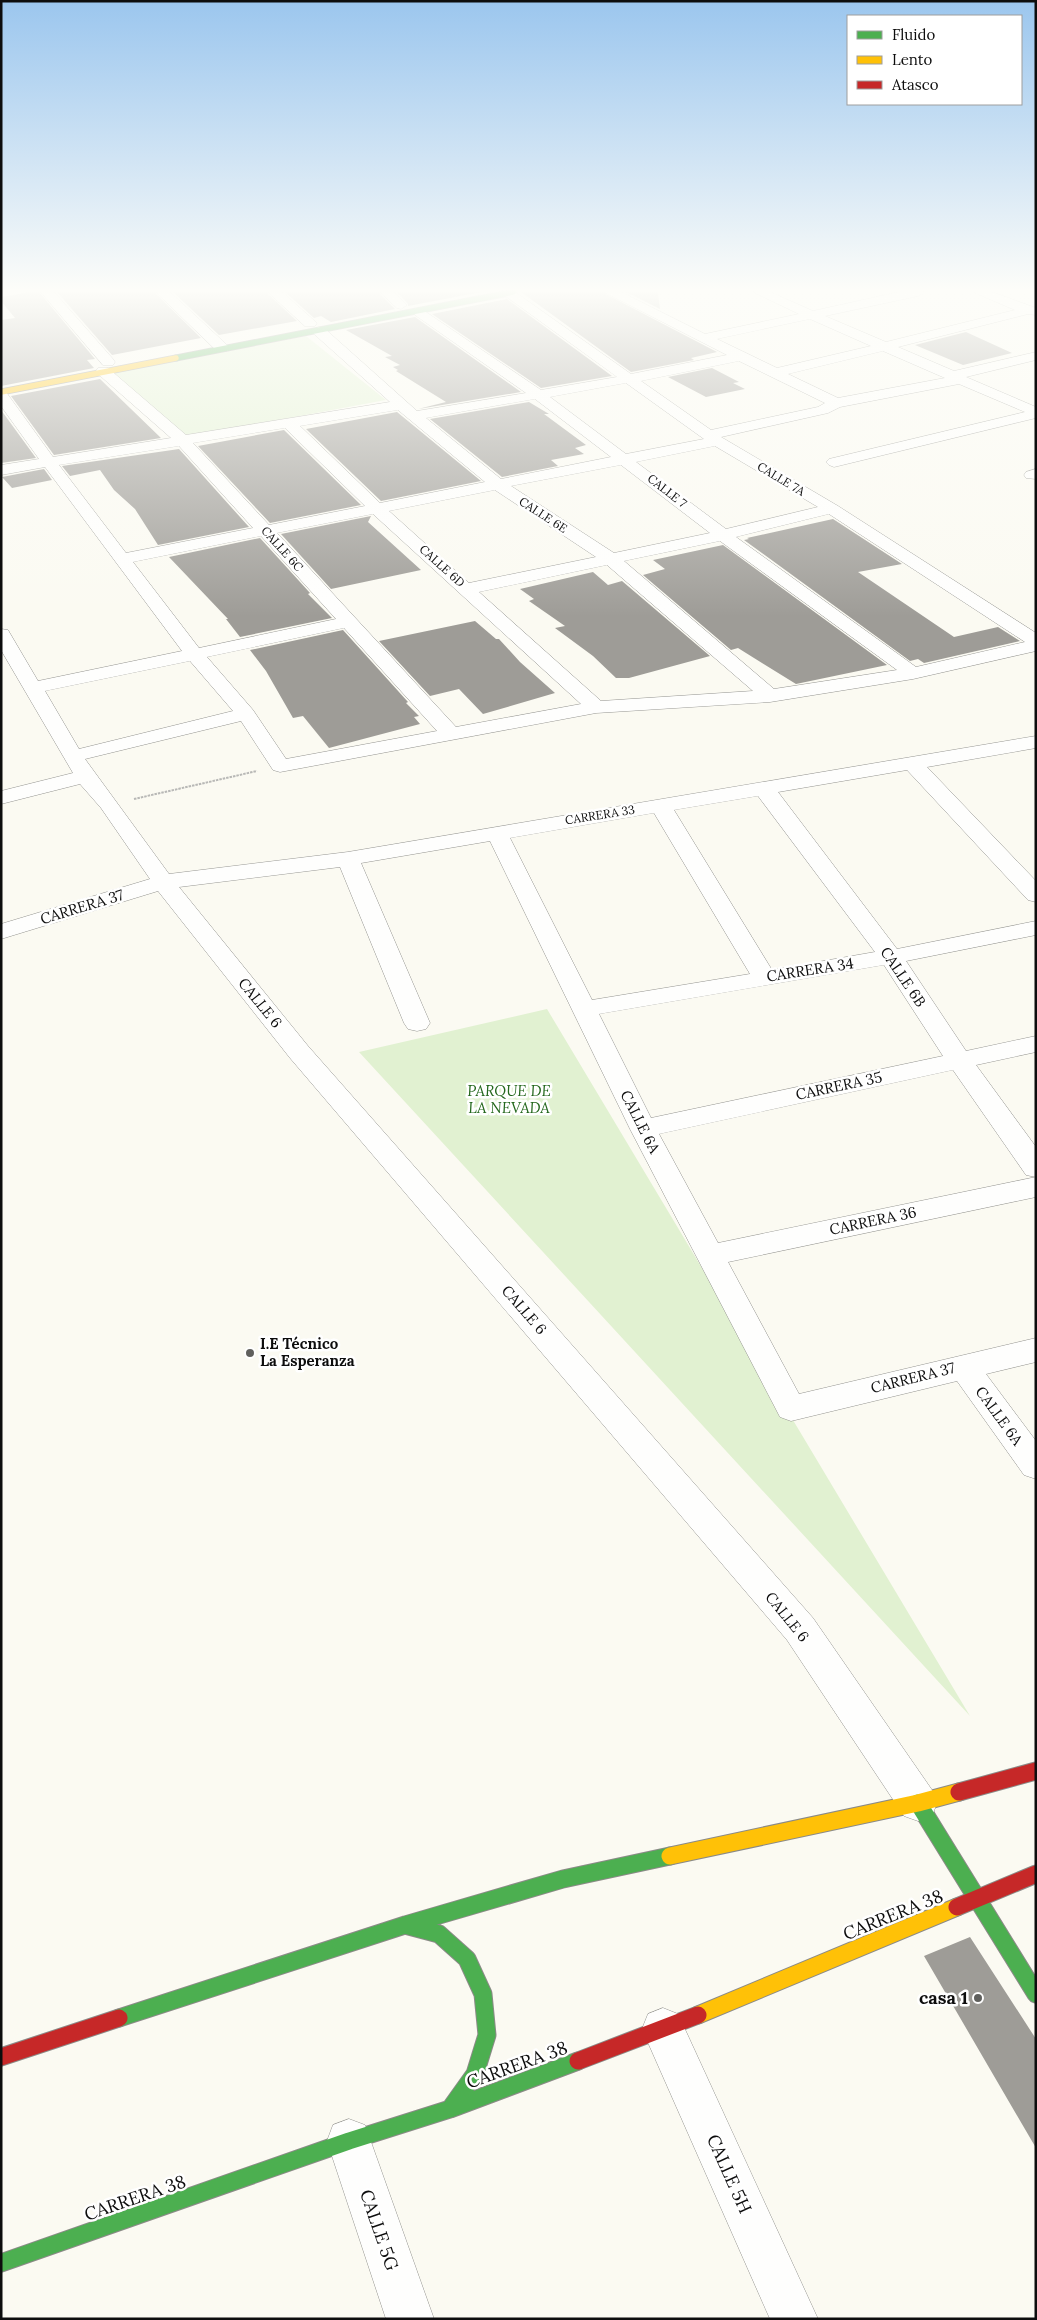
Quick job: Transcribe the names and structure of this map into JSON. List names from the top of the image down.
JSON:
{
  "streets": {
    "main road": ["CALLE 6", "CARRERA 38"],
    "street": [
      "CALLE 7A",
      "CALLE 7",
      "CALLE 6E",
      "CALLE 6C",
      "CALLE 6D",
      "CARRERA 33",
      "CARRERA 37",
      "CARRERA 34",
      "CALLE 6B",
      "CARRERA 35",
      "CALLE 6A",
      "CARRERA 36",
      "CALLE 5H",
      "CALLE 5G"
    ]
  },
  "crossings": [
    ["CARRERA 33", "CARRERA 37"],
    ["CARRERA 33", "CALLE 6B"],
    ["CARRERA 33", "CALLE 6"],
    ["CARRERA 33", "CALLE 6A"],
    ["CARRERA 37", "CALLE 6"],
    ["CARRERA 37", "CALLE 6A"],
    ["CARRERA 34", "CALLE 6B"],
    ["CARRERA 34", "CALLE 6A"],
    ["CALLE 6B", "CARRERA 35"],
    ["CALLE 6", "CARRERA 38"],
    ["CARRERA 35", "CALLE 6A"],
    ["CALLE 6A", "CARRERA 36"],
    ["CARRERA 38", "CALLE 5H"],
    ["CARRERA 38", "CALLE 5G"]
  ],
  "parks": ["PARQUE DE LA NEVADA"],
  "places": ["I.E Técnico La Esperanza", "casa 1"],
  "legend": ["Fluido", "Lento", "Atasco"]
}
